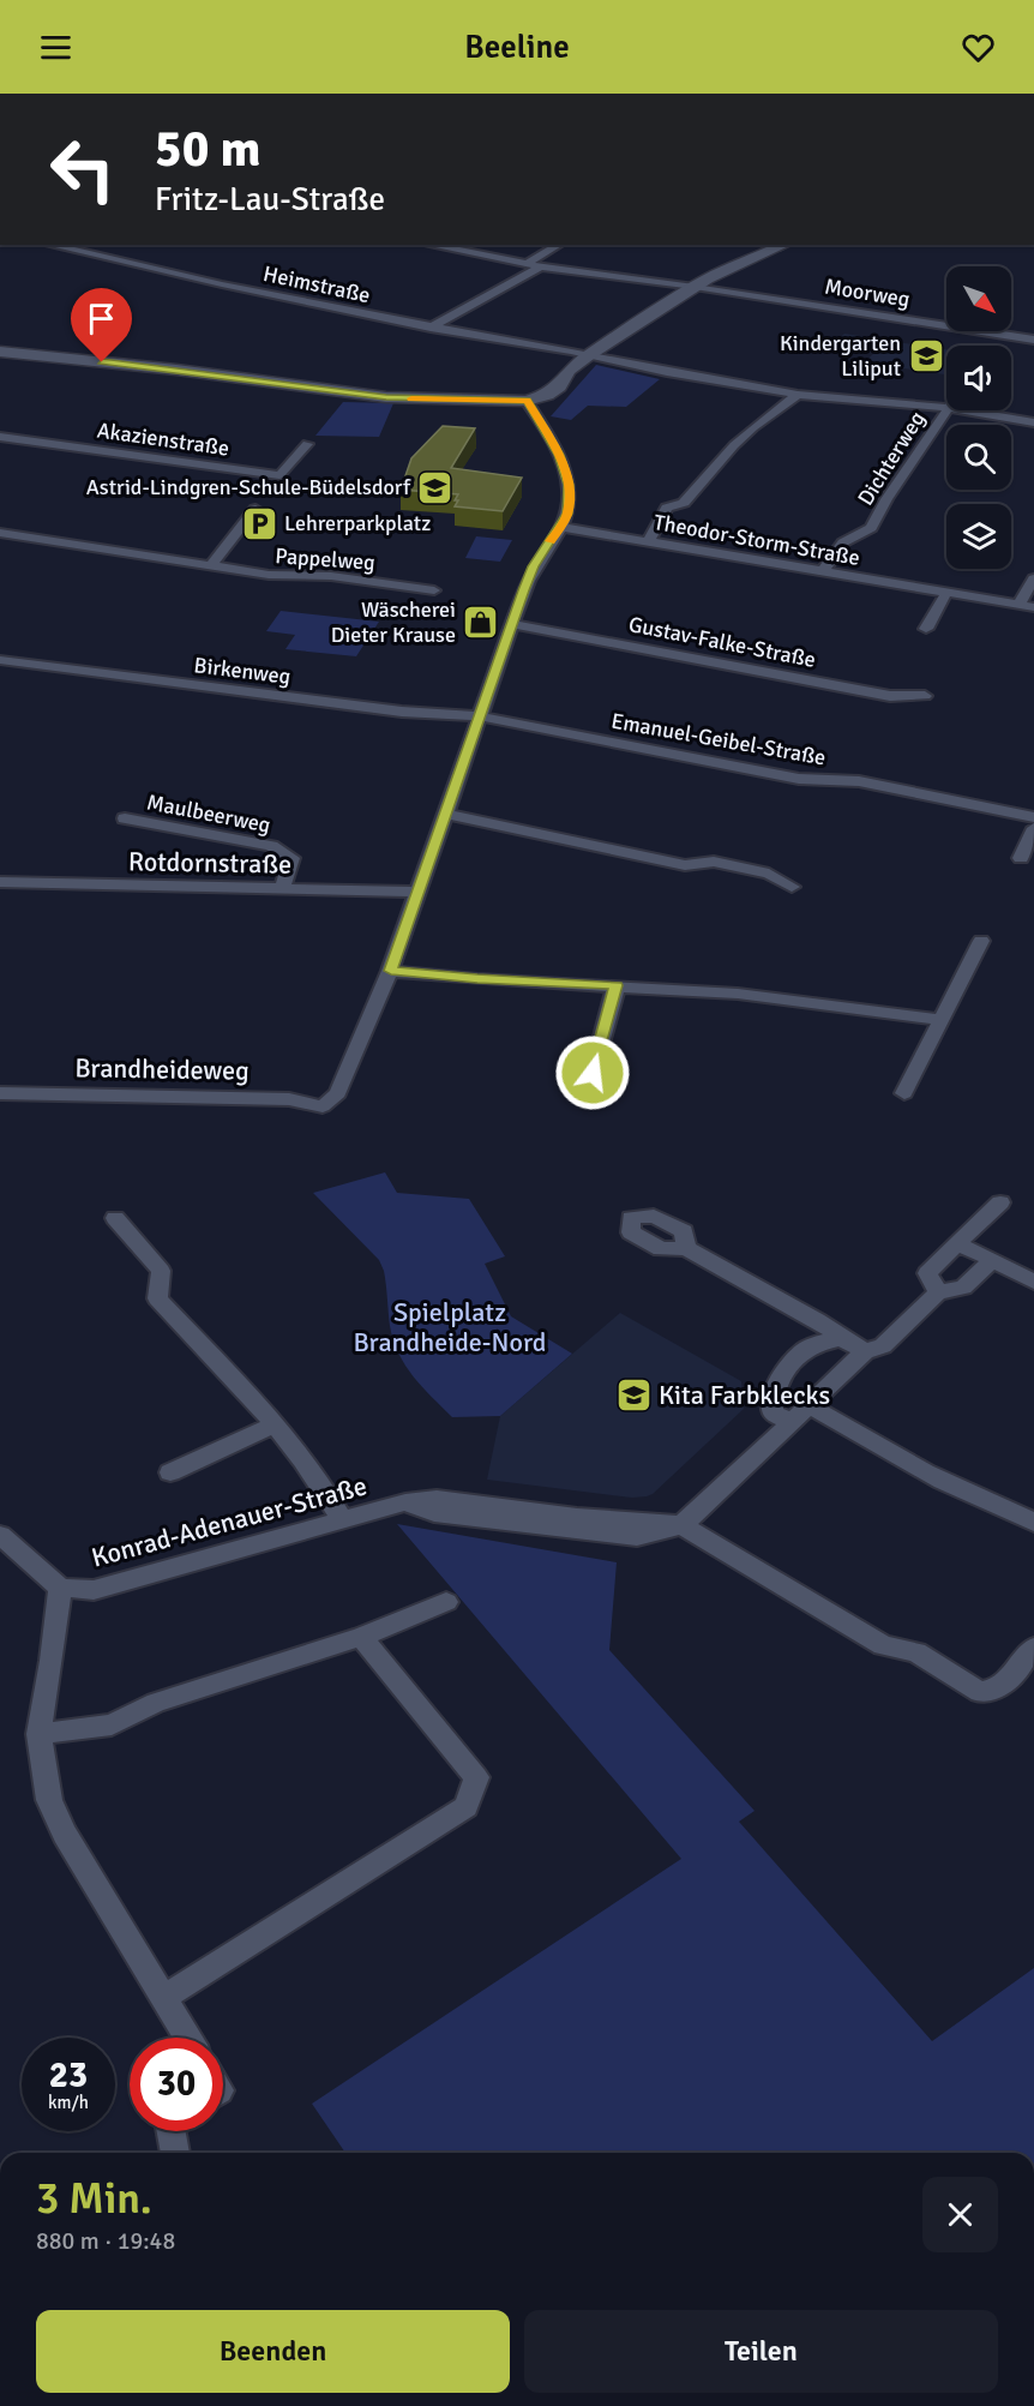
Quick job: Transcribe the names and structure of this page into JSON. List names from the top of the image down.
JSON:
{
  "streets": {
    "street": [
      "Heimstraße",
      "Moorweg",
      "Akazienstraße",
      "Dichterweg",
      "Theodor-Storm-Straße",
      "Pappelweg",
      "Gustav-Falke-Straße",
      "Birkenweg",
      "Emanuel-Geibel-Straße",
      "Maulbeerweg",
      "Rotdornstraße",
      "Brandheideweg",
      "Konrad-Adenauer-Straße"
    ]
  },
  "crossings": [
    ["Heimstraße", "Dichterweg"],
    ["Dichterweg", "Theodor-Storm-Straße"],
    ["Birkenweg", "Emanuel-Geibel-Straße"],
    ["Maulbeerweg", "Rotdornstraße"]
  ],
  "parks": ["Spielplatz Brandheide-Nord"],
  "places": {
    "school or university": ["Kindergarten Liliput", "Astrid-Lindgren-Schule-Büdelsdorf", "Kita Farbklecks"],
    "parking": ["Lehrerparkplatz"],
    "shop": ["Wäscherei Dieter Krause"]
  },
  "north": "bottom right",
  "page": {
    "header": "Beeline",
    "turn": ["50 m", "Fritz-Lau-Straße"],
    "speed": "23 km/h",
    "limit": "30",
    "heading": ["3 Min.", "880 m · 19:48"],
    "buttons": ["Beenden", "Teilen"]
  }
}
